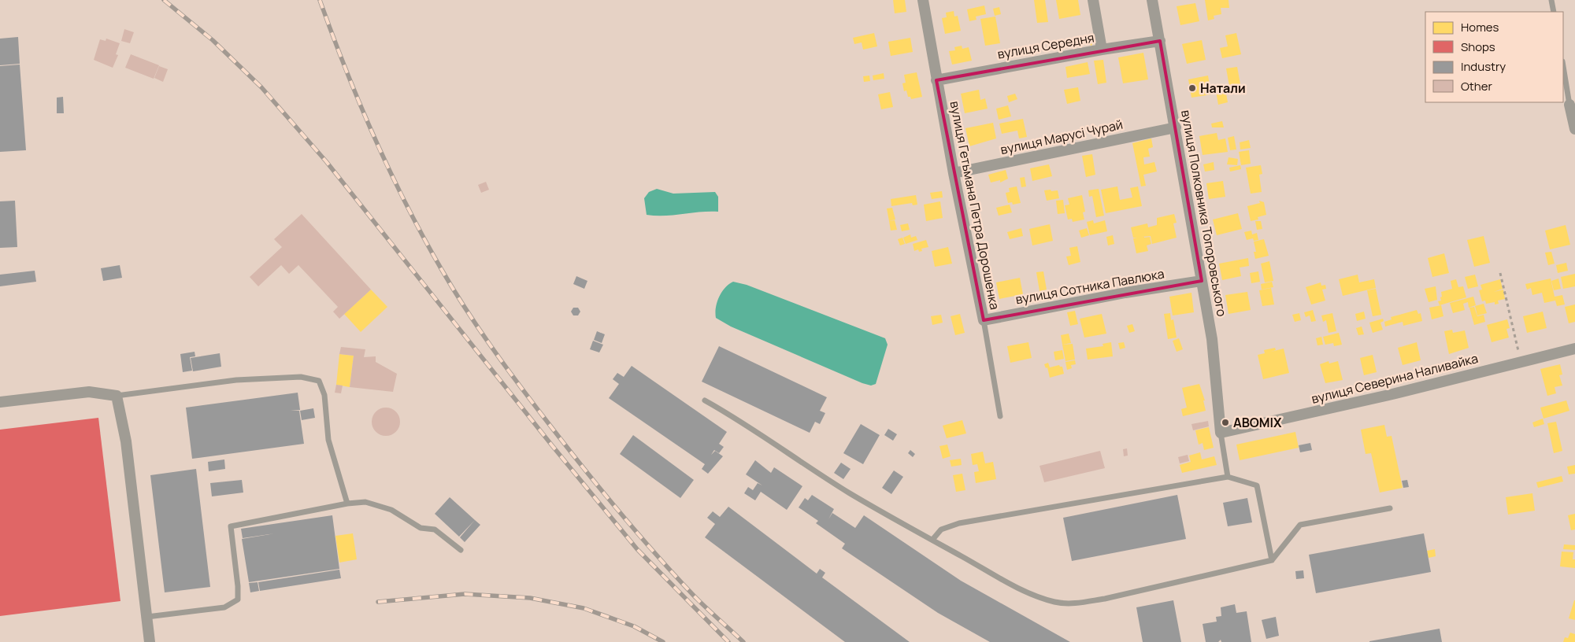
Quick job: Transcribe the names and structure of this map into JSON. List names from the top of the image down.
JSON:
{
  "streets": {
    "street": [
      "вулиця Середня",
      "вулиця Марусі Чурай",
      "вулиця Гетьмана Петра Дорошенка",
      "вулиця Полковника Топоровського",
      "вулиця Сотника Павлюка",
      "вулиця Северина Наливайка"
    ]
  },
  "crossings": [
    ["вулиця Середня", "вулиця Гетьмана Петра Дорошенка"],
    ["вулиця Середня", "вулиця Полковника Топоровського"],
    ["вулиця Марусі Чурай", "вулиця Гетьмана Петра Дорошенка"],
    ["вулиця Марусі Чурай", "вулиця Полковника Топоровського"],
    ["вулиця Гетьмана Петра Дорошенка", "вулиця Сотника Павлюка"],
    ["вулиця Полковника Топоровського", "вулиця Сотника Павлюка"],
    ["вулиця Полковника Топоровського", "вулиця Северина Наливайка"]
  ],
  "places": ["Натали", "ABOMIX"],
  "legend": [
    "Homes",
    "Shops",
    "Industry",
    "Other"
  ]
}
